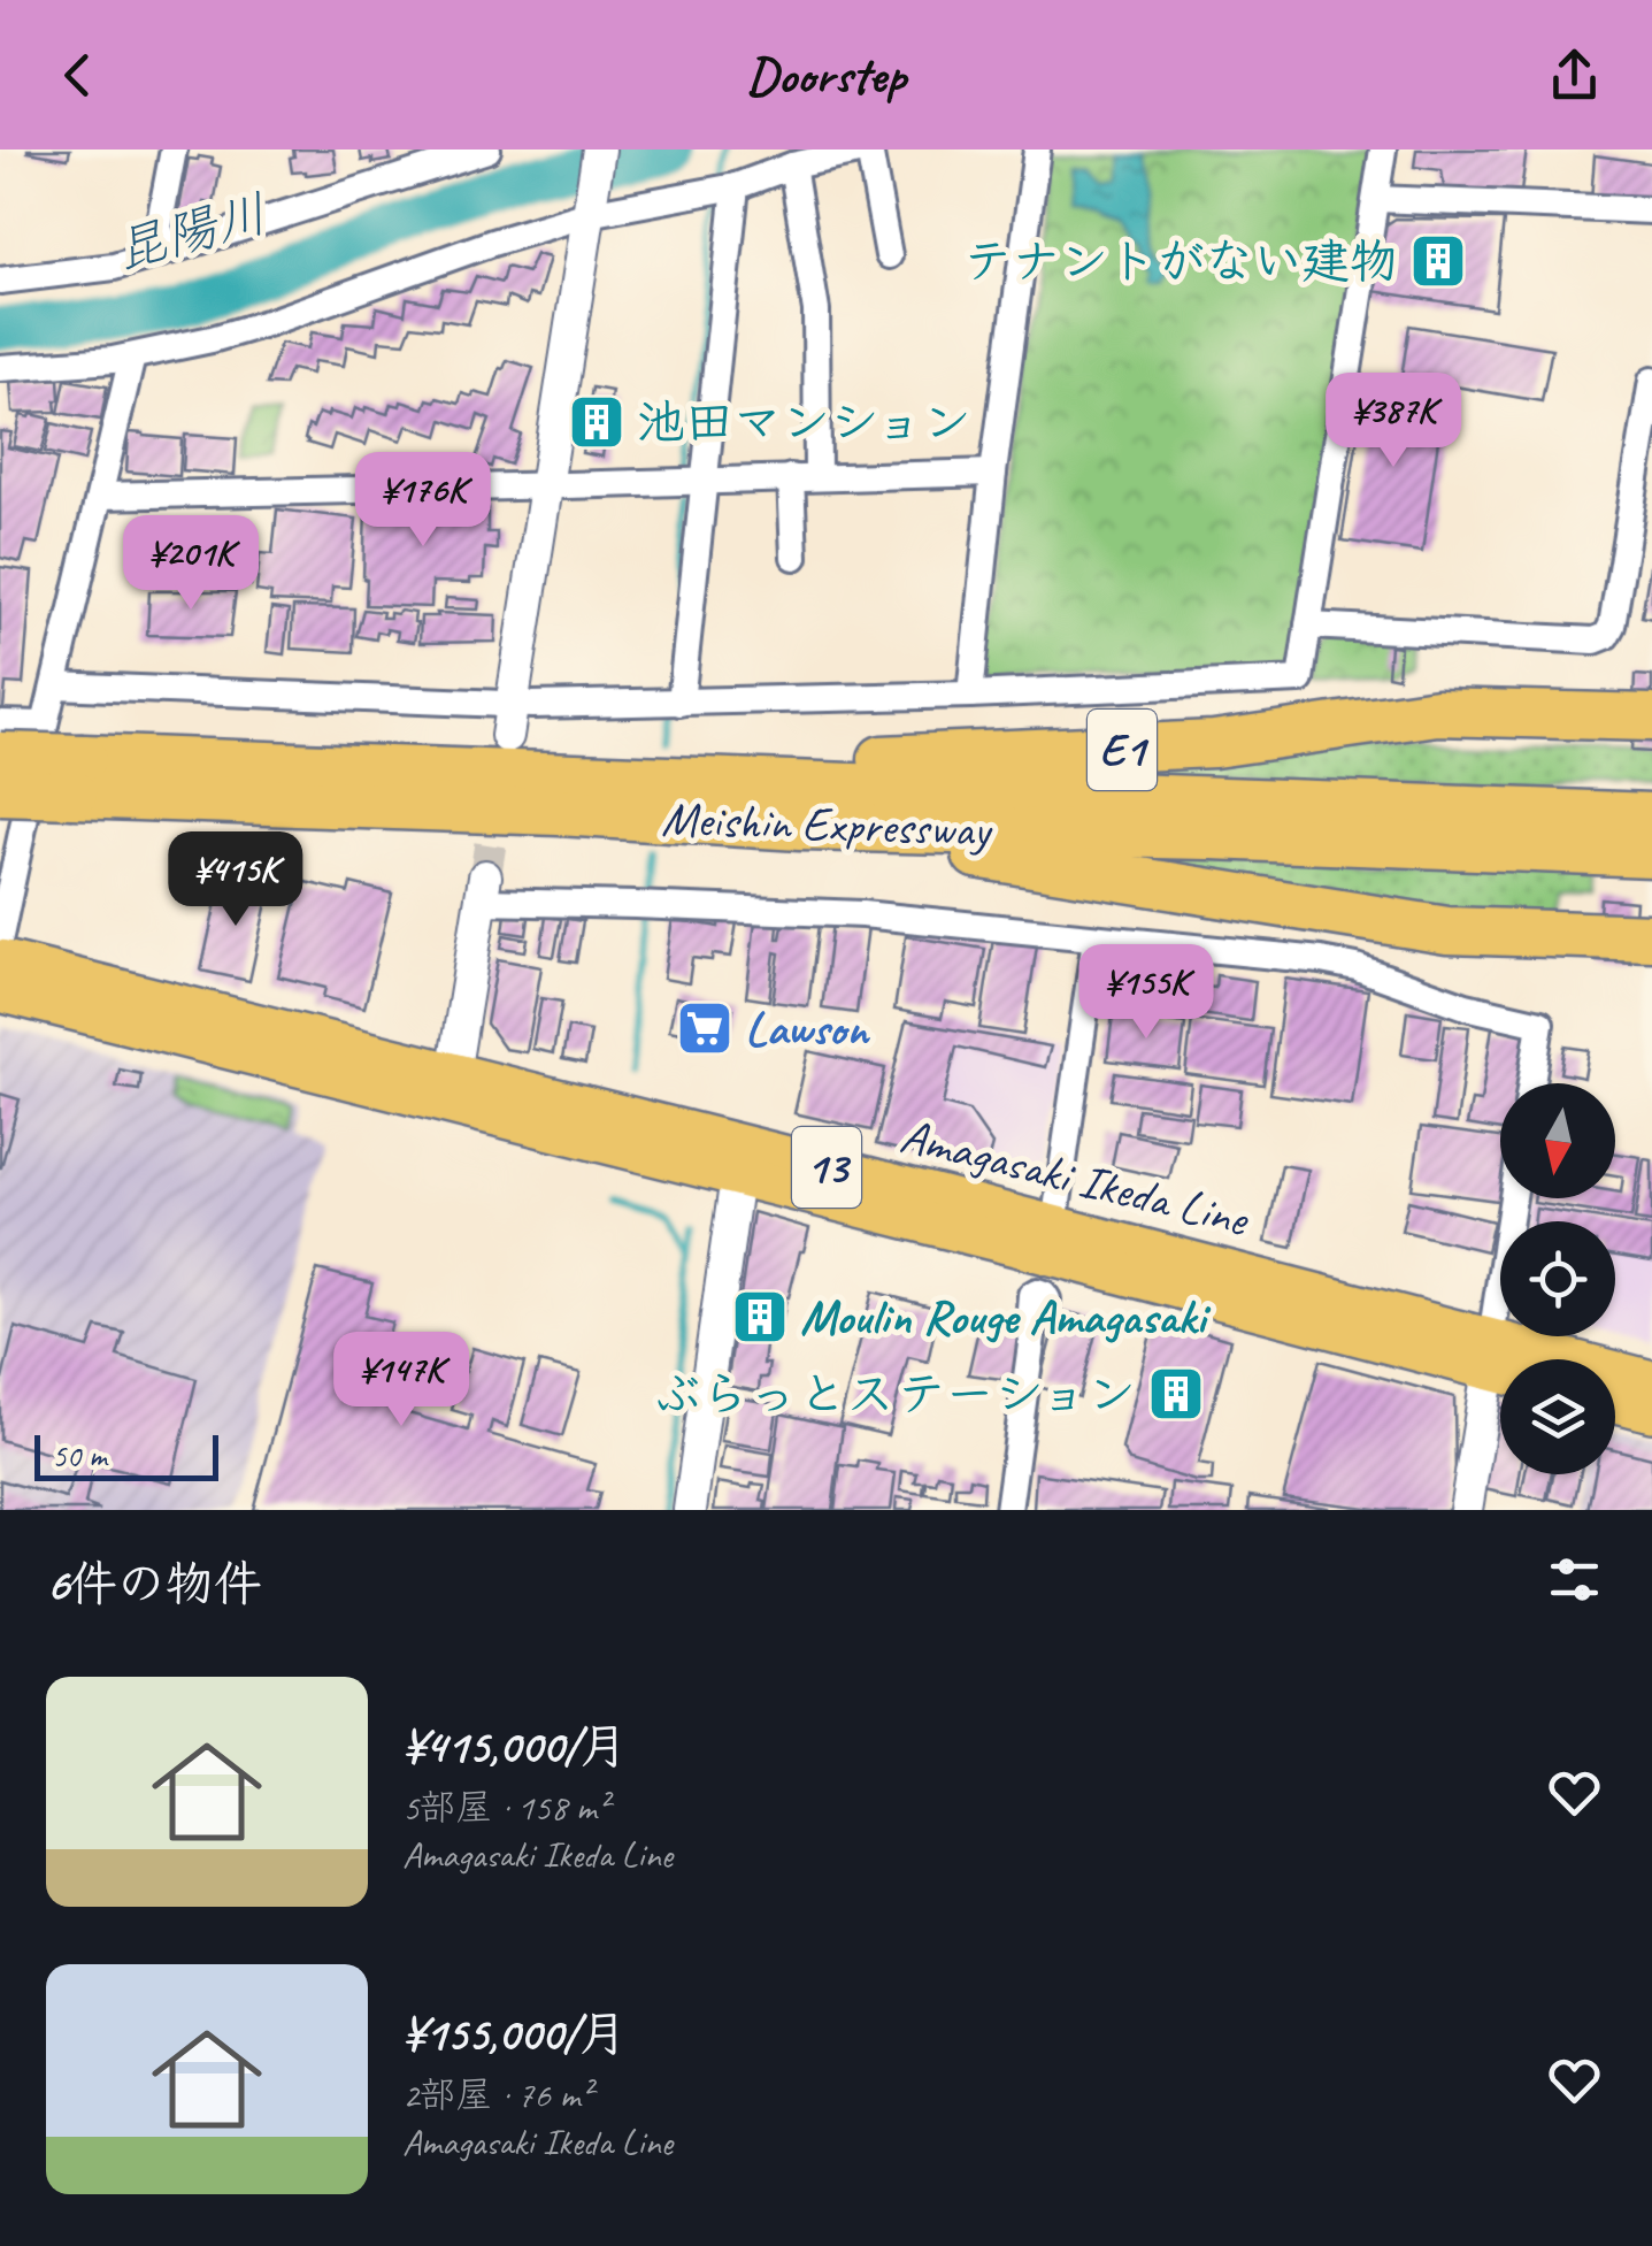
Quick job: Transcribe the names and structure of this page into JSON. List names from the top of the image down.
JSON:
{
  "streets": {
    "highway": ["E1", "Meishin Expressway"],
    "main road": ["13", "Amagasaki Ikeda Line"]
  },
  "crossings": [
    ["E1", "Meishin Expressway"]
  ],
  "water": ["昆陽川"],
  "places": {
    "building": [
      "テナントがない建物",
      "池田マンション",
      "Moulin Rouge Amagasaki",
      "ぶらっとステーション"
    ],
    "supermarket": ["Lawson"]
  },
  "scale_bar": "50 m",
  "north": "bottom",
  "page": {
    "header": "Doorstep",
    "price": [
      "¥387K",
      "¥176K",
      "¥201K",
      "¥415K",
      "¥155K",
      "¥147K"
    ],
    "scale": "50 m",
    "heading": "6件の物件",
    "list": [
      {
        "name": "¥415,000/月",
        "note": "5部屋 · 158 m² · Amagasaki Ikeda Line"
      },
      {
        "name": "¥155,000/月",
        "note": "2部屋 · 76 m² · Amagasaki Ikeda Line"
      }
    ]
  }
}
